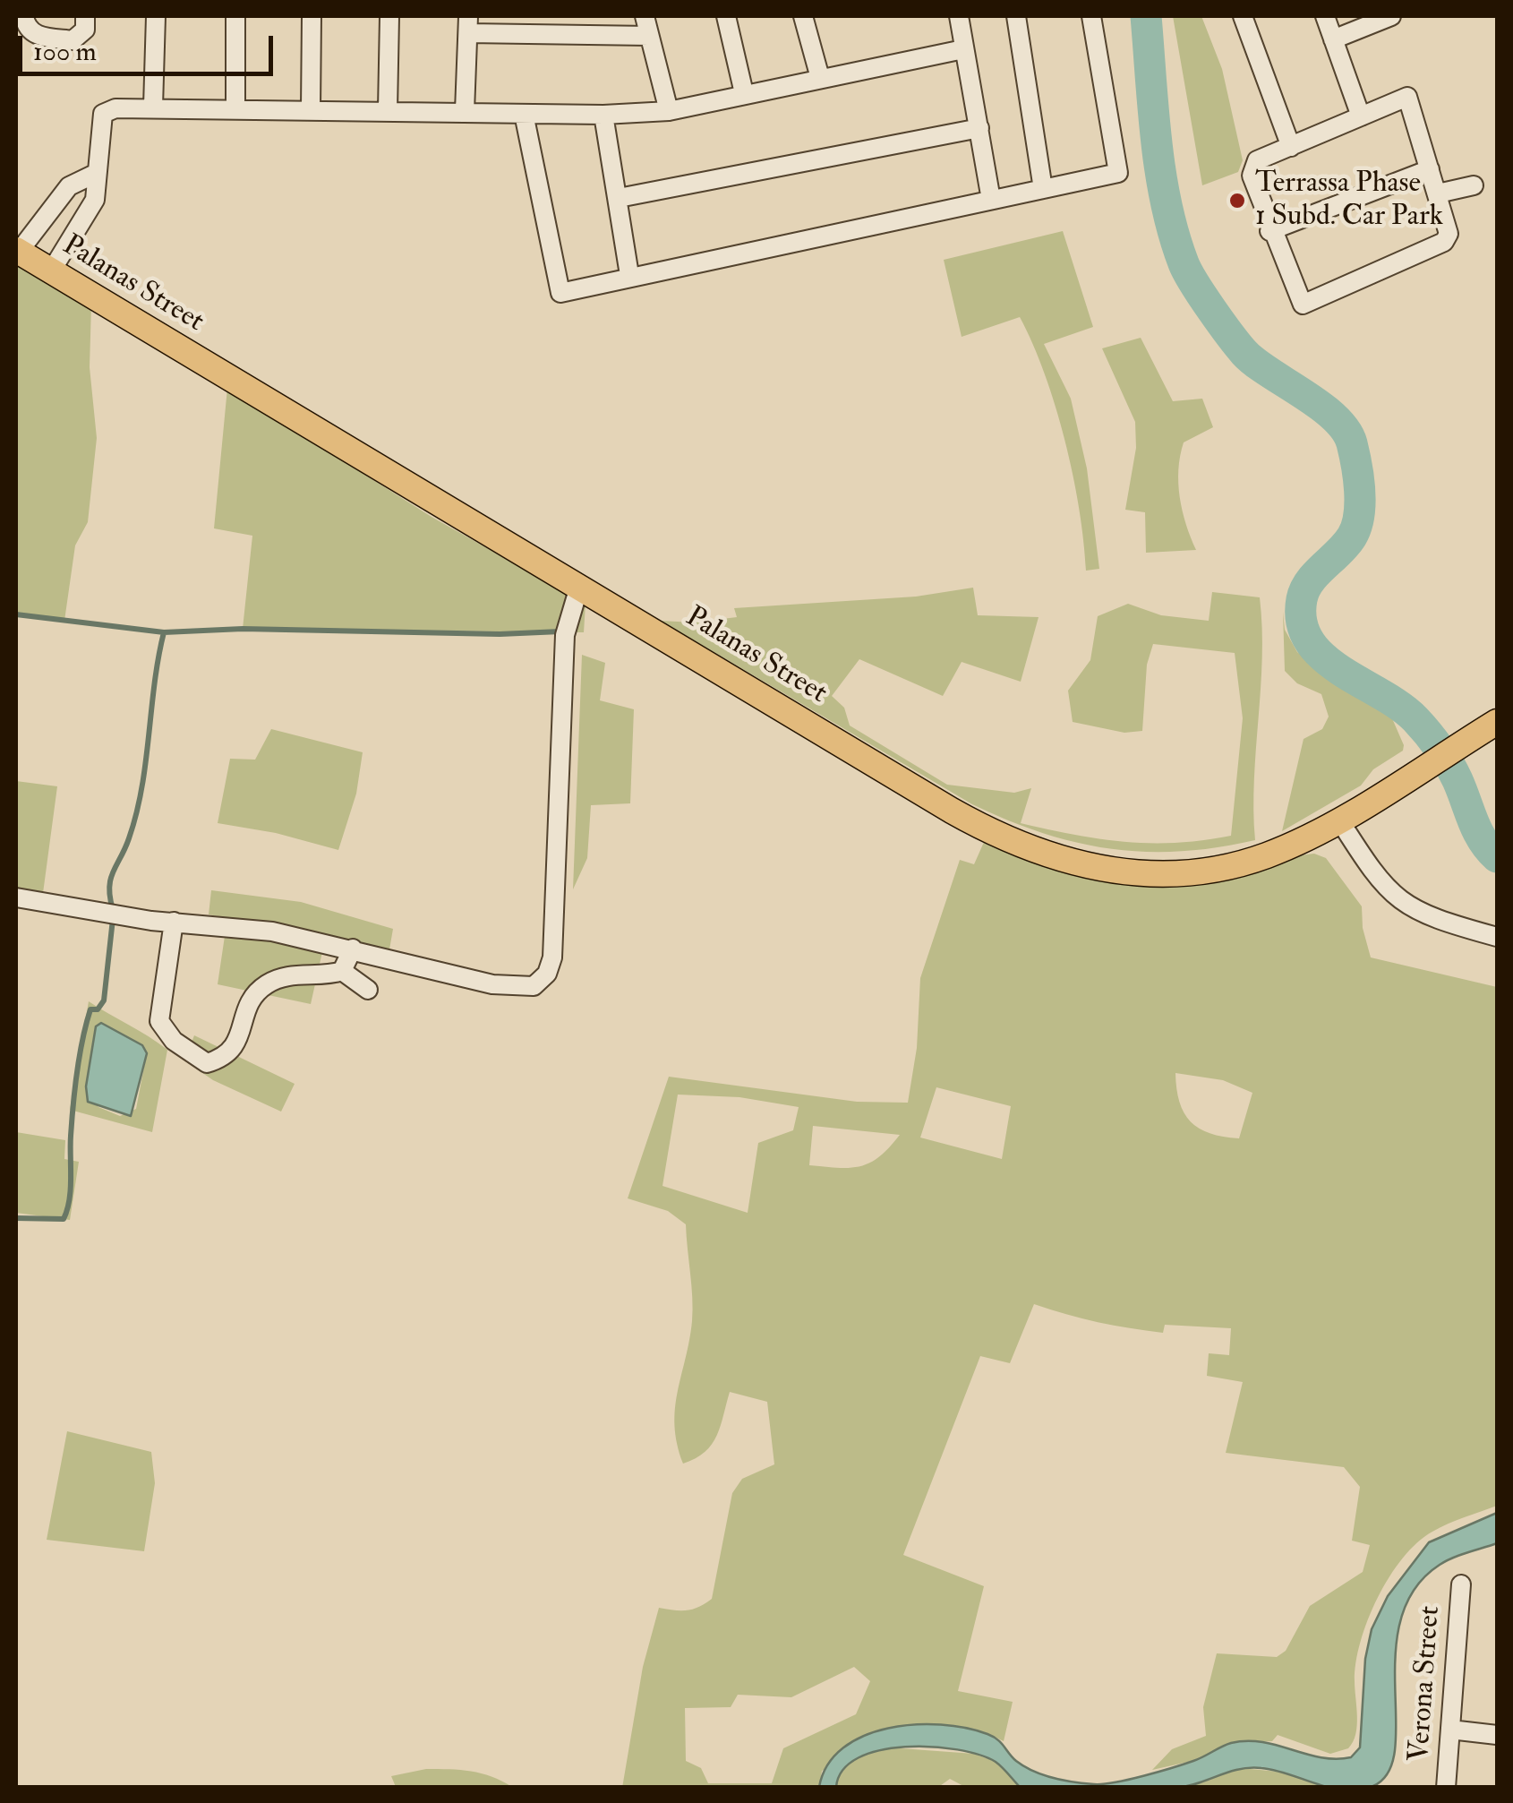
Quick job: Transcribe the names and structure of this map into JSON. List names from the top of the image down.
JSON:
{
  "streets": {
    "main road": ["Palanas Street"],
    "street": ["Verona Street"]
  },
  "places": ["Terrassa Phase 1 Subd. Car Park"],
  "scale_bar": "100 m"
}
